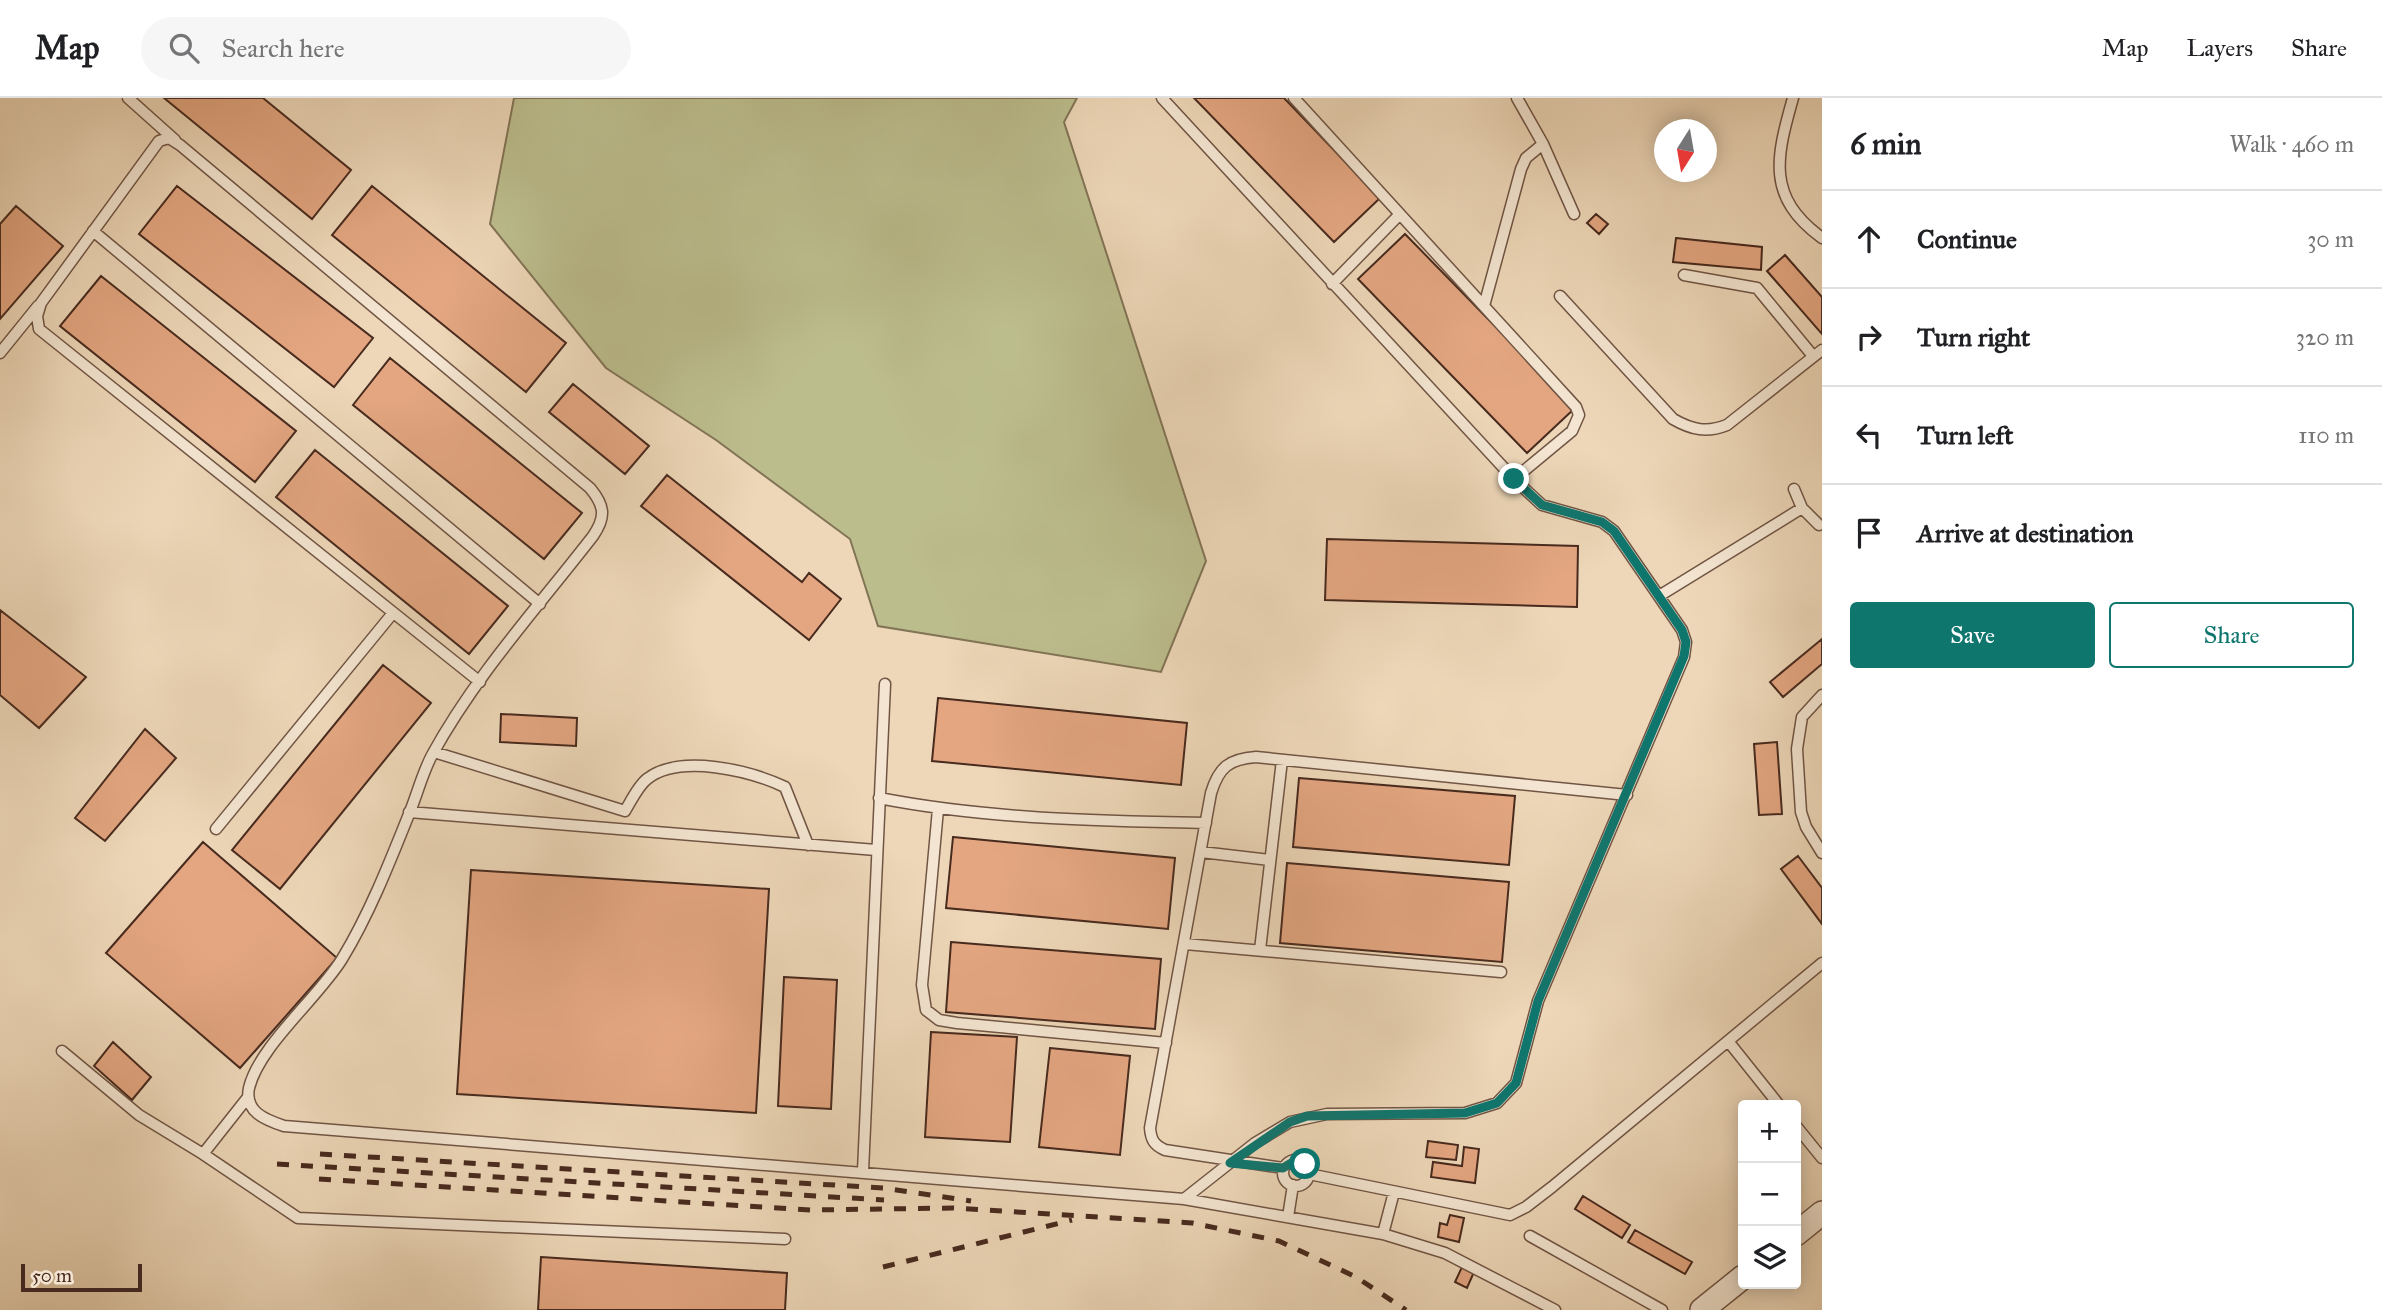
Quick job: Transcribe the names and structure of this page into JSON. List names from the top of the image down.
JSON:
{
  "scale_bar": "50 m",
  "north": "bottom",
  "page": {
    "header": "Map",
    "search": "Search here",
    "nav": ["Map", "Layers", "Share"],
    "heading": ["6 min", "Walk · 460 m"],
    "list": [
      ["Continue", "30 m"],
      ["Turn right", "320 m"],
      ["Turn left", "110 m"],
      "Arrive at destination"
    ],
    "buttons": ["Save", "Share"],
    "map_buttons": ["+", "−"],
    "scale": "50 m"
  }
}
